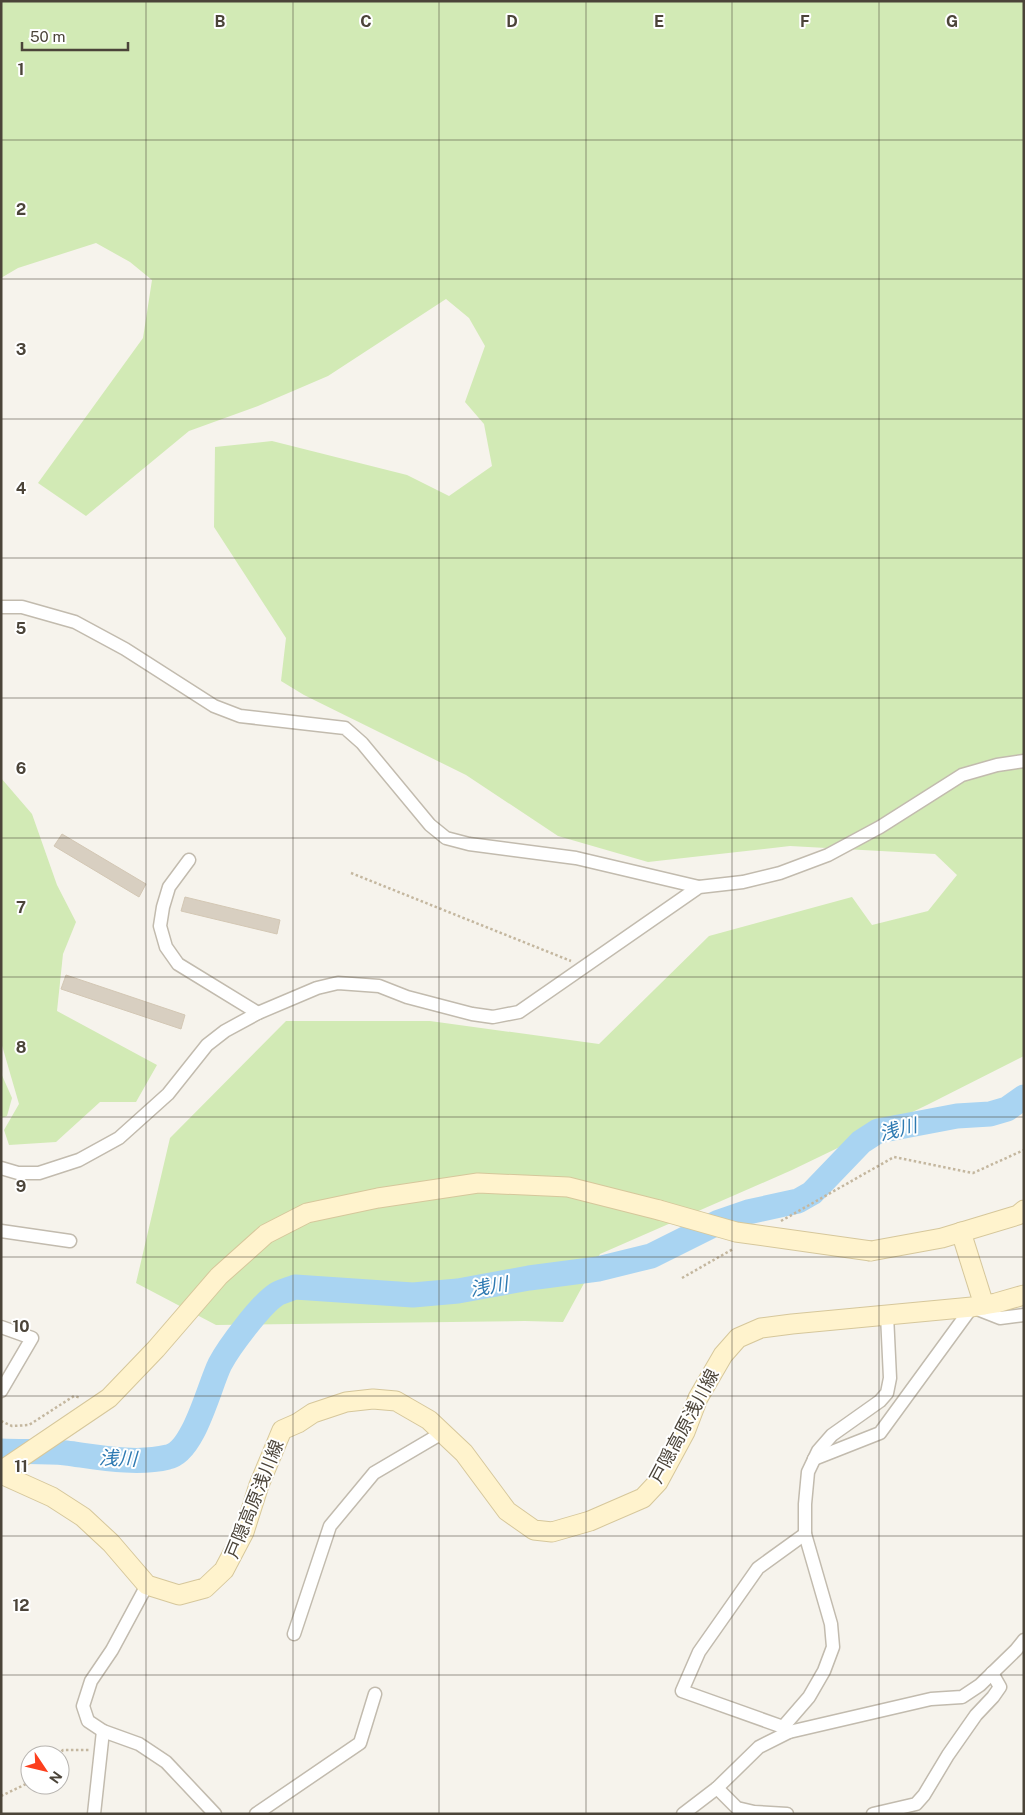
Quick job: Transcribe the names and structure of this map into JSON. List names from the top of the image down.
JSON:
{
  "streets": {
    "main road": ["戸隠高原浅川線"]
  },
  "water": ["浅川"],
  "scale_bar": "50 m",
  "north": "bottom right",
  "grid": {
    "columns": [
      "B",
      "C",
      "D",
      "E",
      "F",
      "G"
    ],
    "rows": [
      "1",
      "2",
      "3",
      "4",
      "5",
      "6",
      "7",
      "8",
      "9",
      "10",
      "11",
      "12"
    ]
  }
}
